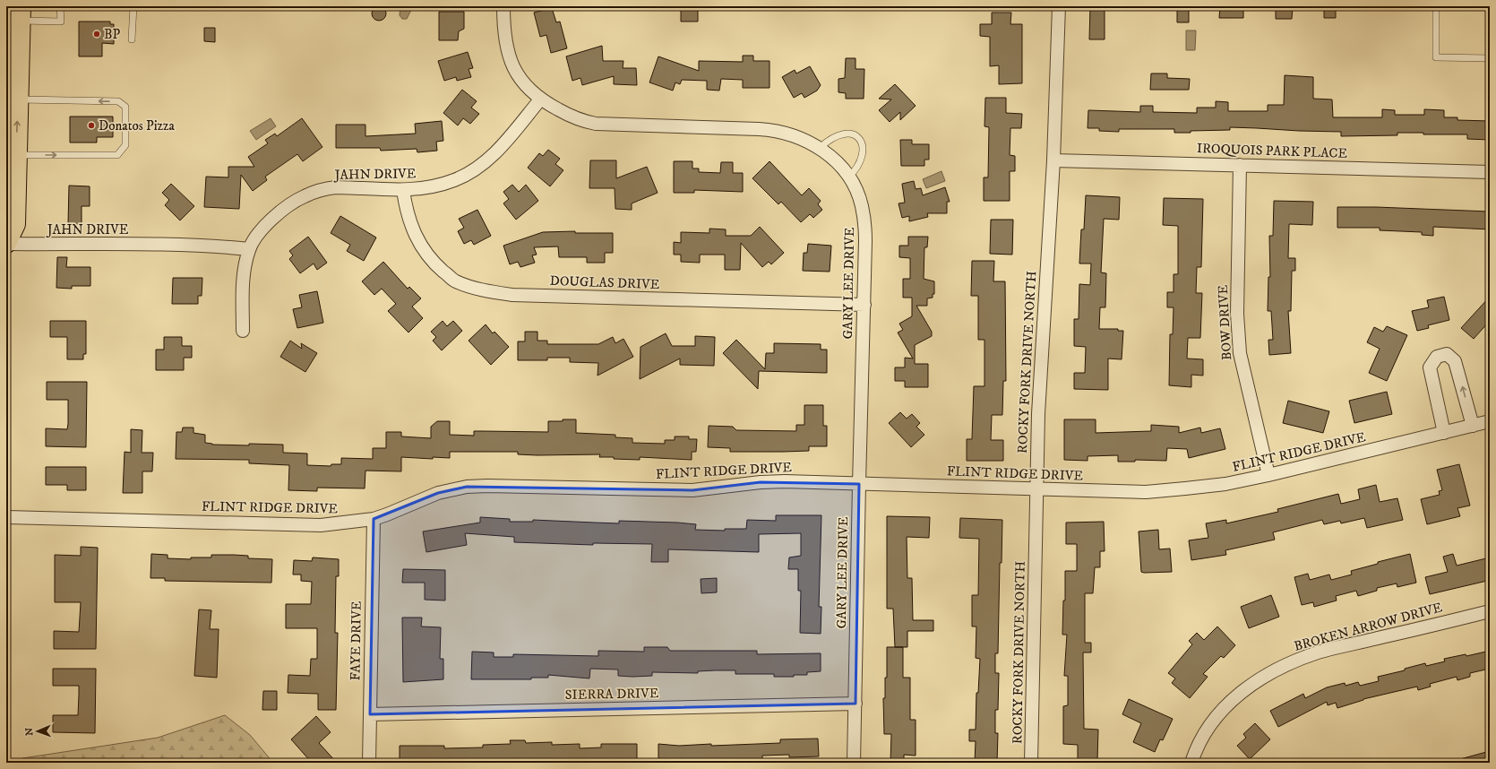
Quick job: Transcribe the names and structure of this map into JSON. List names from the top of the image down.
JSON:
{
  "streets": {
    "street": [
      "IROQUOIS PARK PLACE",
      "JAHN DRIVE",
      "DOUGLAS DRIVE",
      "GARY LEE DRIVE",
      "BOW DRIVE",
      "ROCKY FORK DRIVE NORTH",
      "FLINT RIDGE DRIVE",
      "BROKEN ARROW DRIVE",
      "FAYE DRIVE",
      "SIERRA DRIVE"
    ]
  },
  "crossings": [
    ["IROQUOIS PARK PLACE", "BOW DRIVE"],
    ["IROQUOIS PARK PLACE", "ROCKY FORK DRIVE NORTH"],
    ["JAHN DRIVE", "DOUGLAS DRIVE"],
    ["JAHN DRIVE", "GARY LEE DRIVE"],
    ["DOUGLAS DRIVE", "GARY LEE DRIVE"],
    ["GARY LEE DRIVE", "FLINT RIDGE DRIVE"],
    ["GARY LEE DRIVE", "SIERRA DRIVE"],
    ["BOW DRIVE", "FLINT RIDGE DRIVE"],
    ["ROCKY FORK DRIVE NORTH", "FLINT RIDGE DRIVE"],
    ["FLINT RIDGE DRIVE", "FAYE DRIVE"],
    ["FAYE DRIVE", "SIERRA DRIVE"]
  ],
  "places": ["BP", "Donatos Pizza"],
  "north": "left"
}
